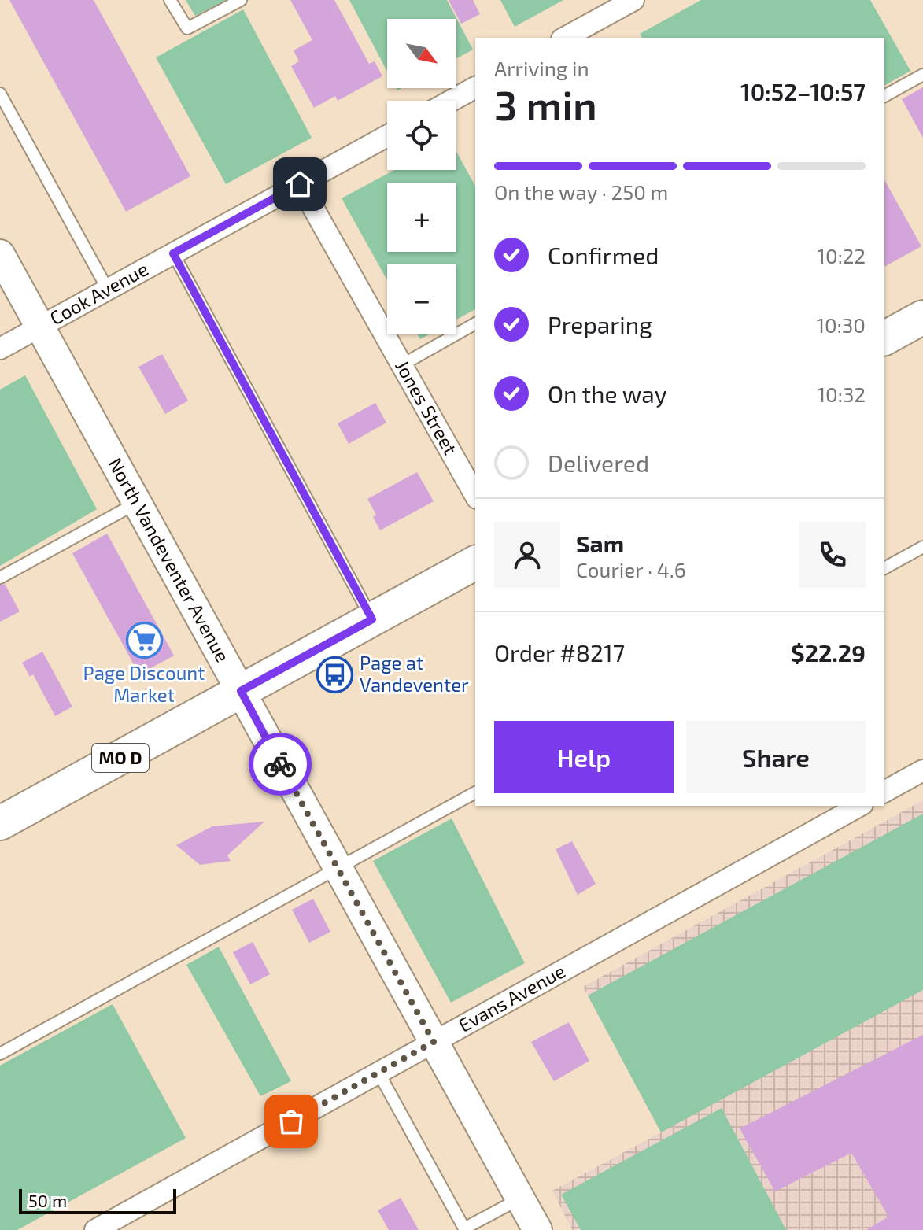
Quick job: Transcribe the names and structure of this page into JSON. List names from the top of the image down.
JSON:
{
  "streets": {
    "main road": ["North Vandeventer Avenue", "MO D"],
    "street": ["Cook Avenue", "Jones Street", "Evans Avenue"]
  },
  "crossings": [
    ["Cook Avenue", "Jones Street"],
    ["Cook Avenue", "North Vandeventer Avenue"],
    ["North Vandeventer Avenue", "MO D"],
    ["North Vandeventer Avenue", "Evans Avenue"]
  ],
  "places": {
    "supermarket": ["Page Discount Market"],
    "bus stop": ["Page at Vandeventer"]
  },
  "scale_bar": "50 m",
  "north": "bottom right",
  "page": {
    "map_buttons": ["+", "−"],
    "heading": ["3 min", "Arriving in", "10:52–10:57"],
    "panel": [
      "Sam",
      "Courier · 4.6",
      "Order #8217",
      "$22.29"
    ],
    "bar": "On the way · 250 m",
    "list": [
      ["Confirmed", "10:22"],
      ["Preparing", "10:30"],
      ["On the way", "10:32"],
      "Delivered"
    ],
    "buttons": ["Help", "Share"],
    "scale": "50 m"
  }
}
